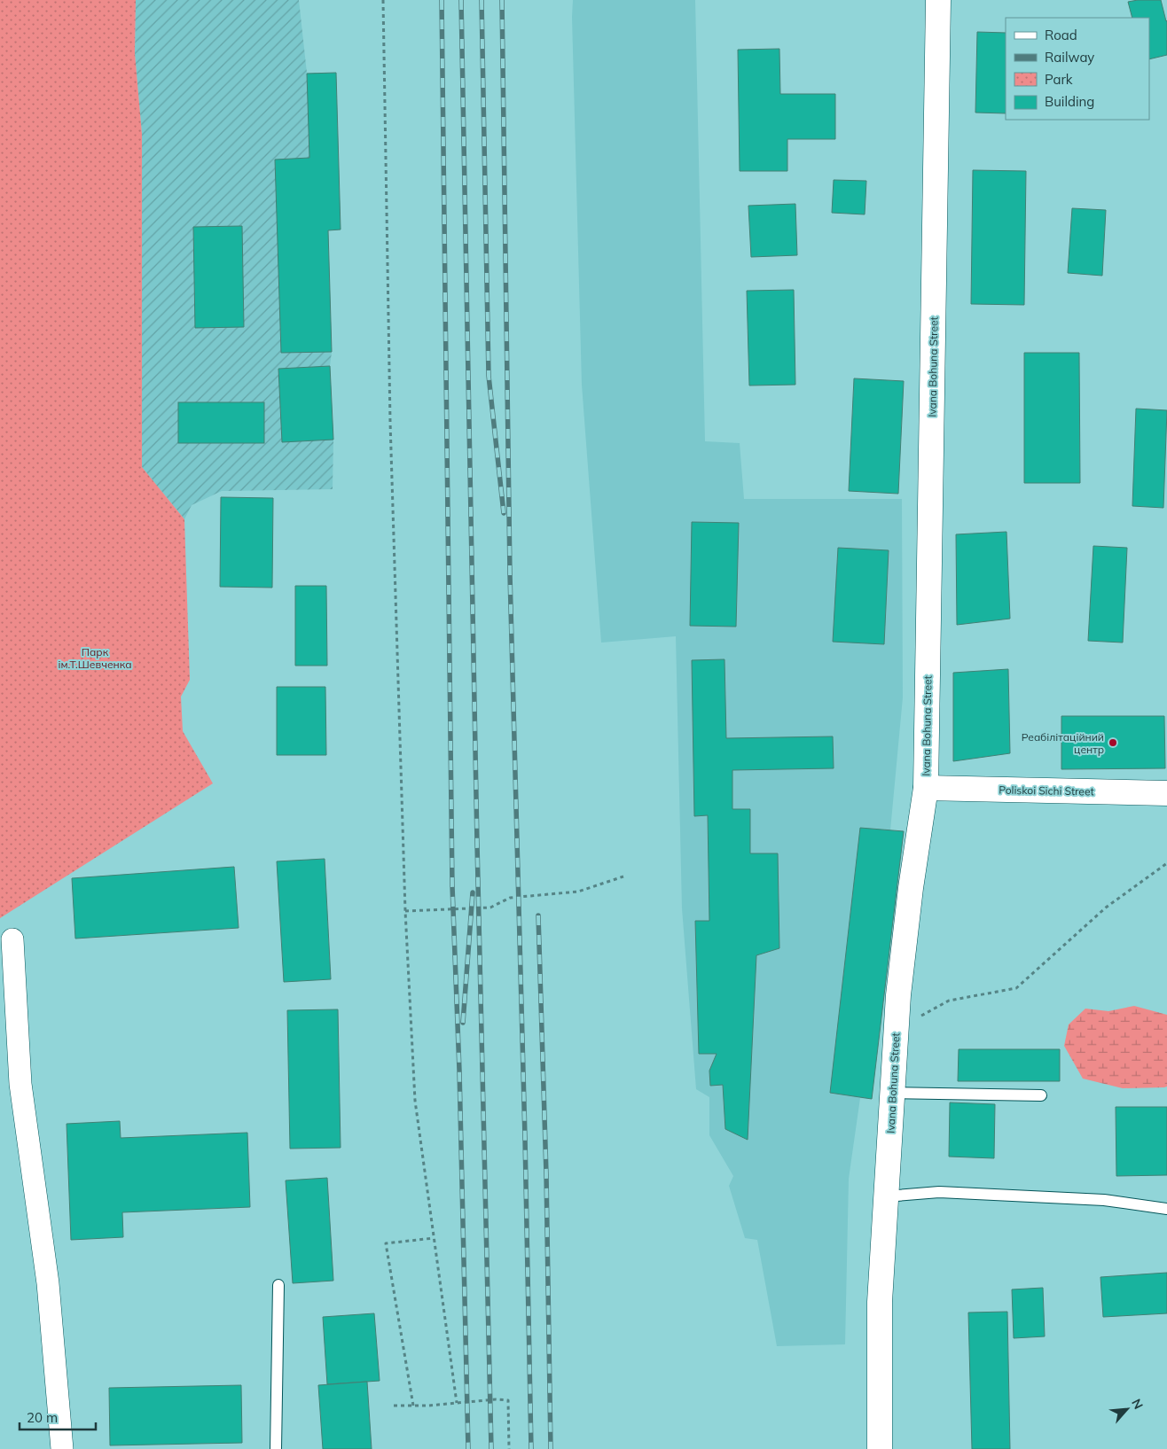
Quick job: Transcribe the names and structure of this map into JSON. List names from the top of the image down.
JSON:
{
  "streets": {
    "street": ["Ivana Bohuna Street", "Poliskoi Sichi Street"]
  },
  "crossings": [
    ["Ivana Bohuna Street", "Poliskoi Sichi Street"]
  ],
  "parks": ["Парк ім.Т.Шевченка"],
  "places": ["Реабілітаційний центр"],
  "legend": [
    "Road",
    "Railway",
    "Park",
    "Building"
  ],
  "scale_bar": "20 m",
  "north": "top right"
}
